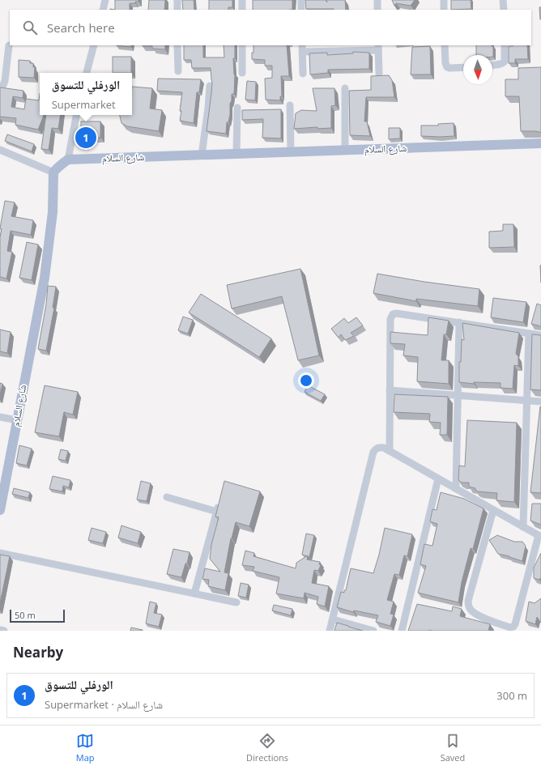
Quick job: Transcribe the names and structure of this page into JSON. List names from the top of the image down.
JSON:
{
  "streets": {
    "main road": ["شارع السلام"]
  },
  "scale_bar": "50 m",
  "north": "bottom",
  "page": {
    "search": "Search here",
    "popup": ["الورفلي للتسوق", "Supermarket"],
    "pins": "1",
    "scale": "50 m",
    "heading": "Nearby",
    "list": [
      {
        "mark": "1",
        "name": "الورفلي للتسوق",
        "note": "Supermarket · شارع السلام",
        "value": "300 m"
      }
    ],
    "nav": ["Map", "Directions", "Saved"]
  }
}
